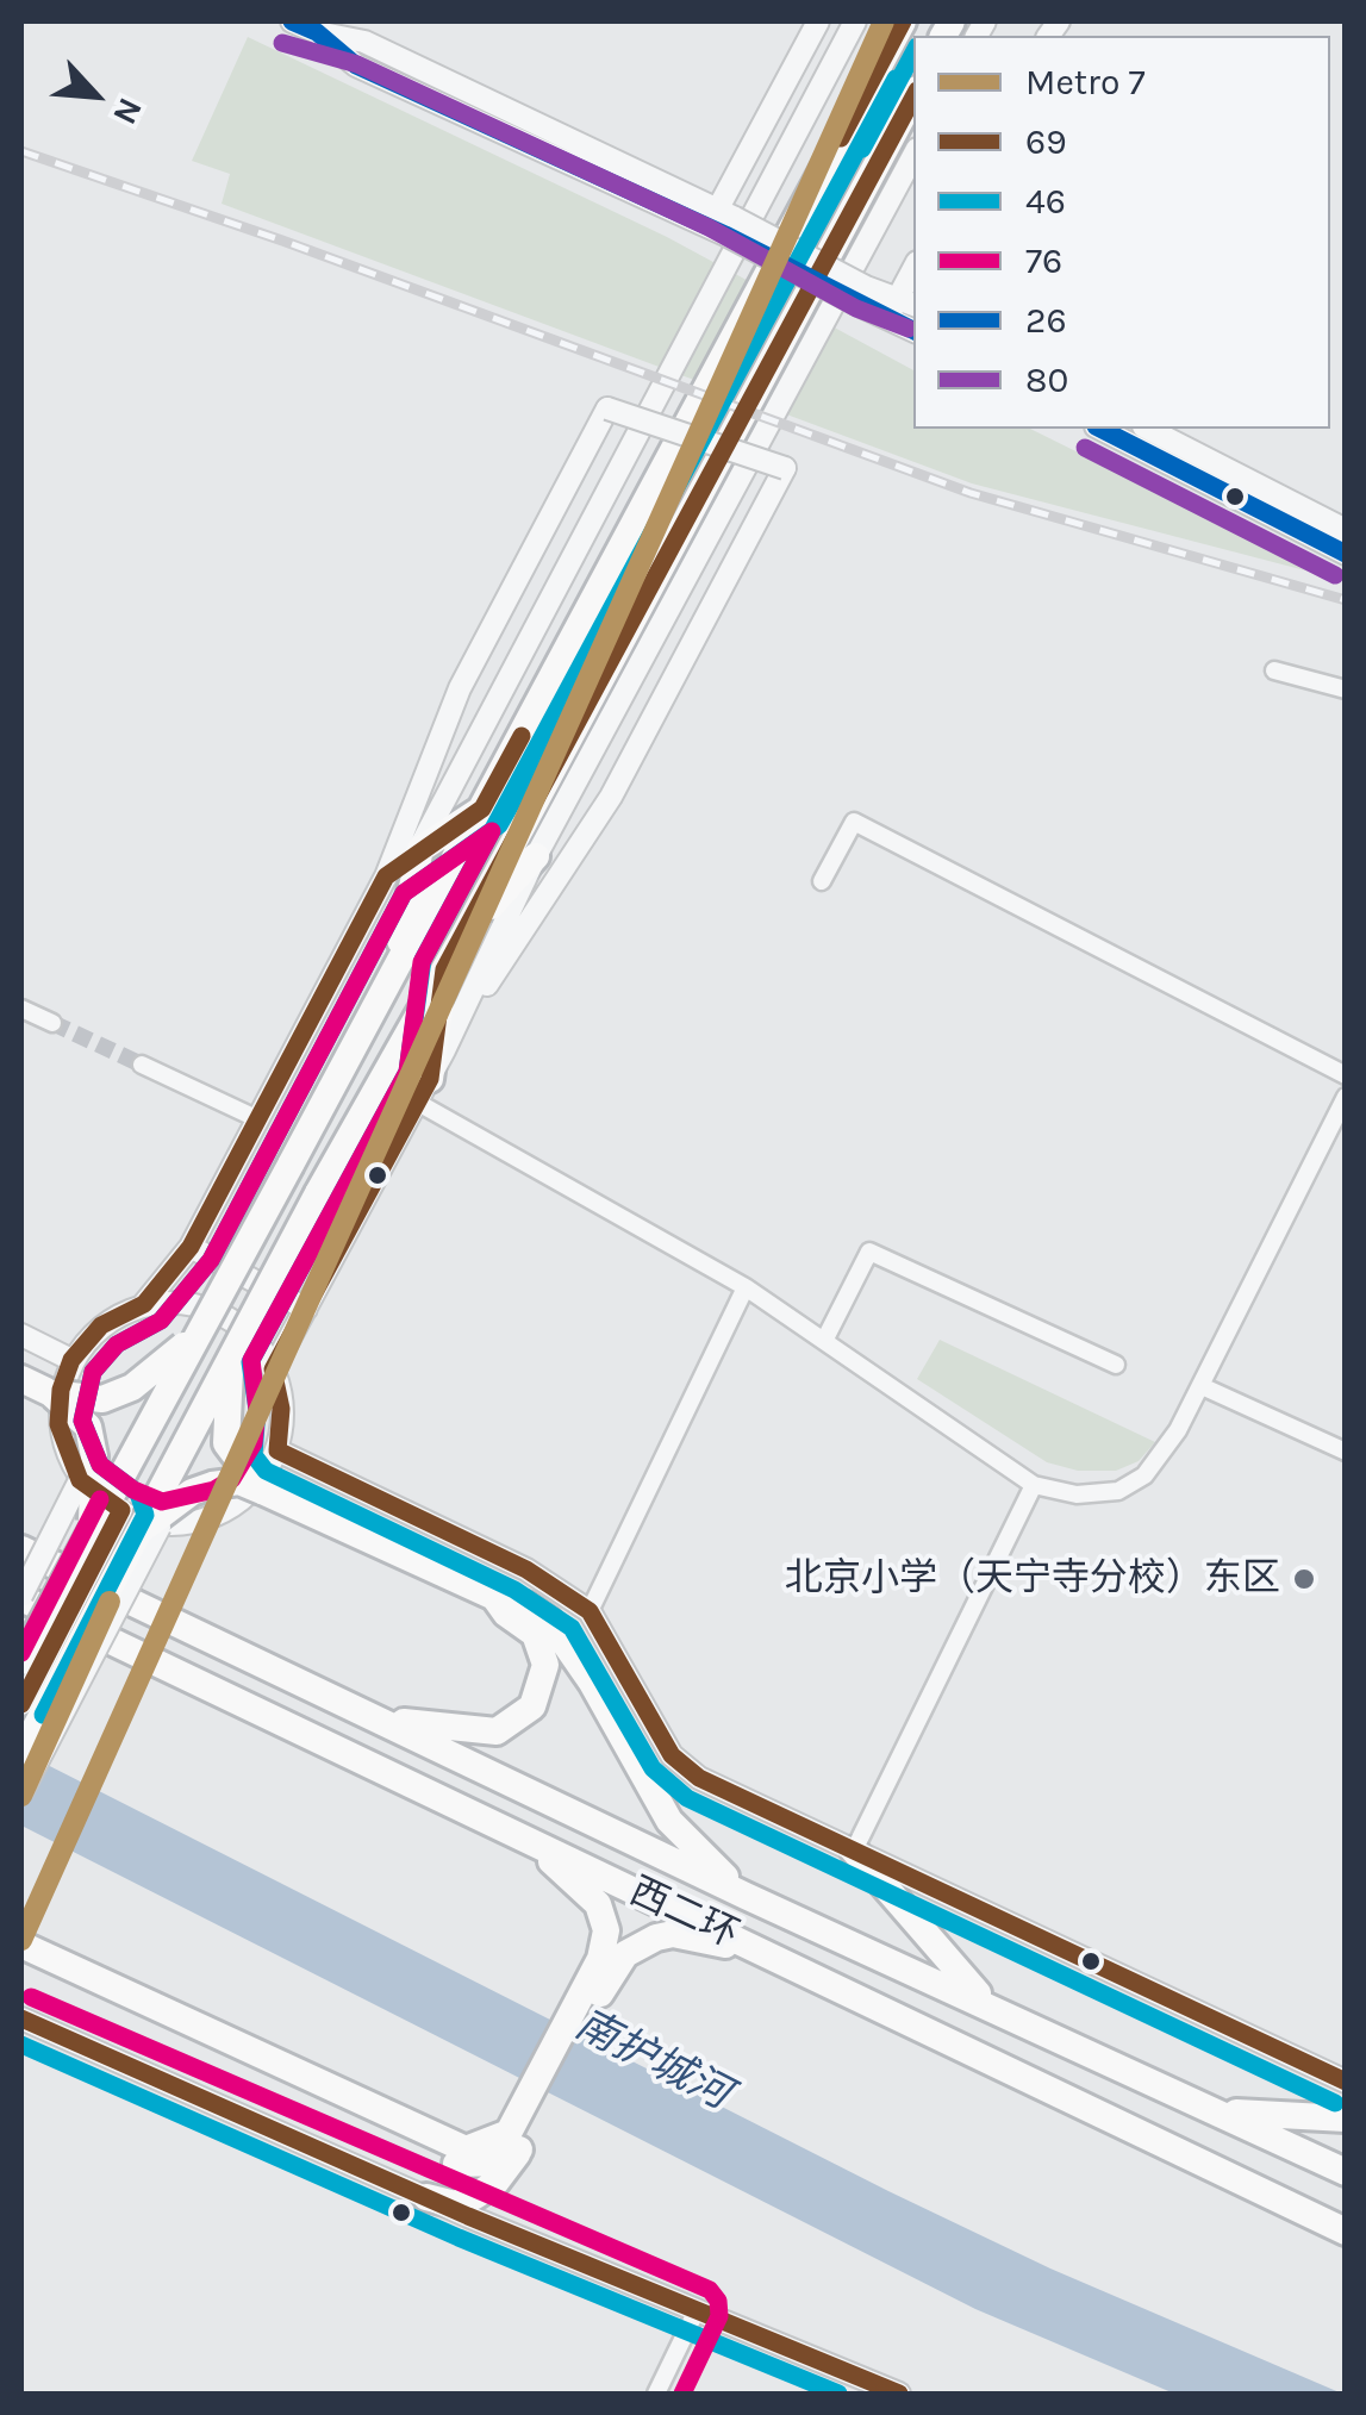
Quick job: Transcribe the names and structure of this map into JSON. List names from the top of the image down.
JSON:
{
  "streets": {
    "highway": ["西二环"]
  },
  "water": ["南护城河"],
  "places": ["北京小学（天宁寺分校）东区"],
  "lines": [
    "metro line 7",
    "transit line 69",
    "transit line 26",
    "transit line 80",
    "transit line 46",
    "transit line 76"
  ],
  "legend": [
    "Metro 7",
    "69",
    "46",
    "76",
    "26",
    "80"
  ],
  "north": "bottom right"
}
